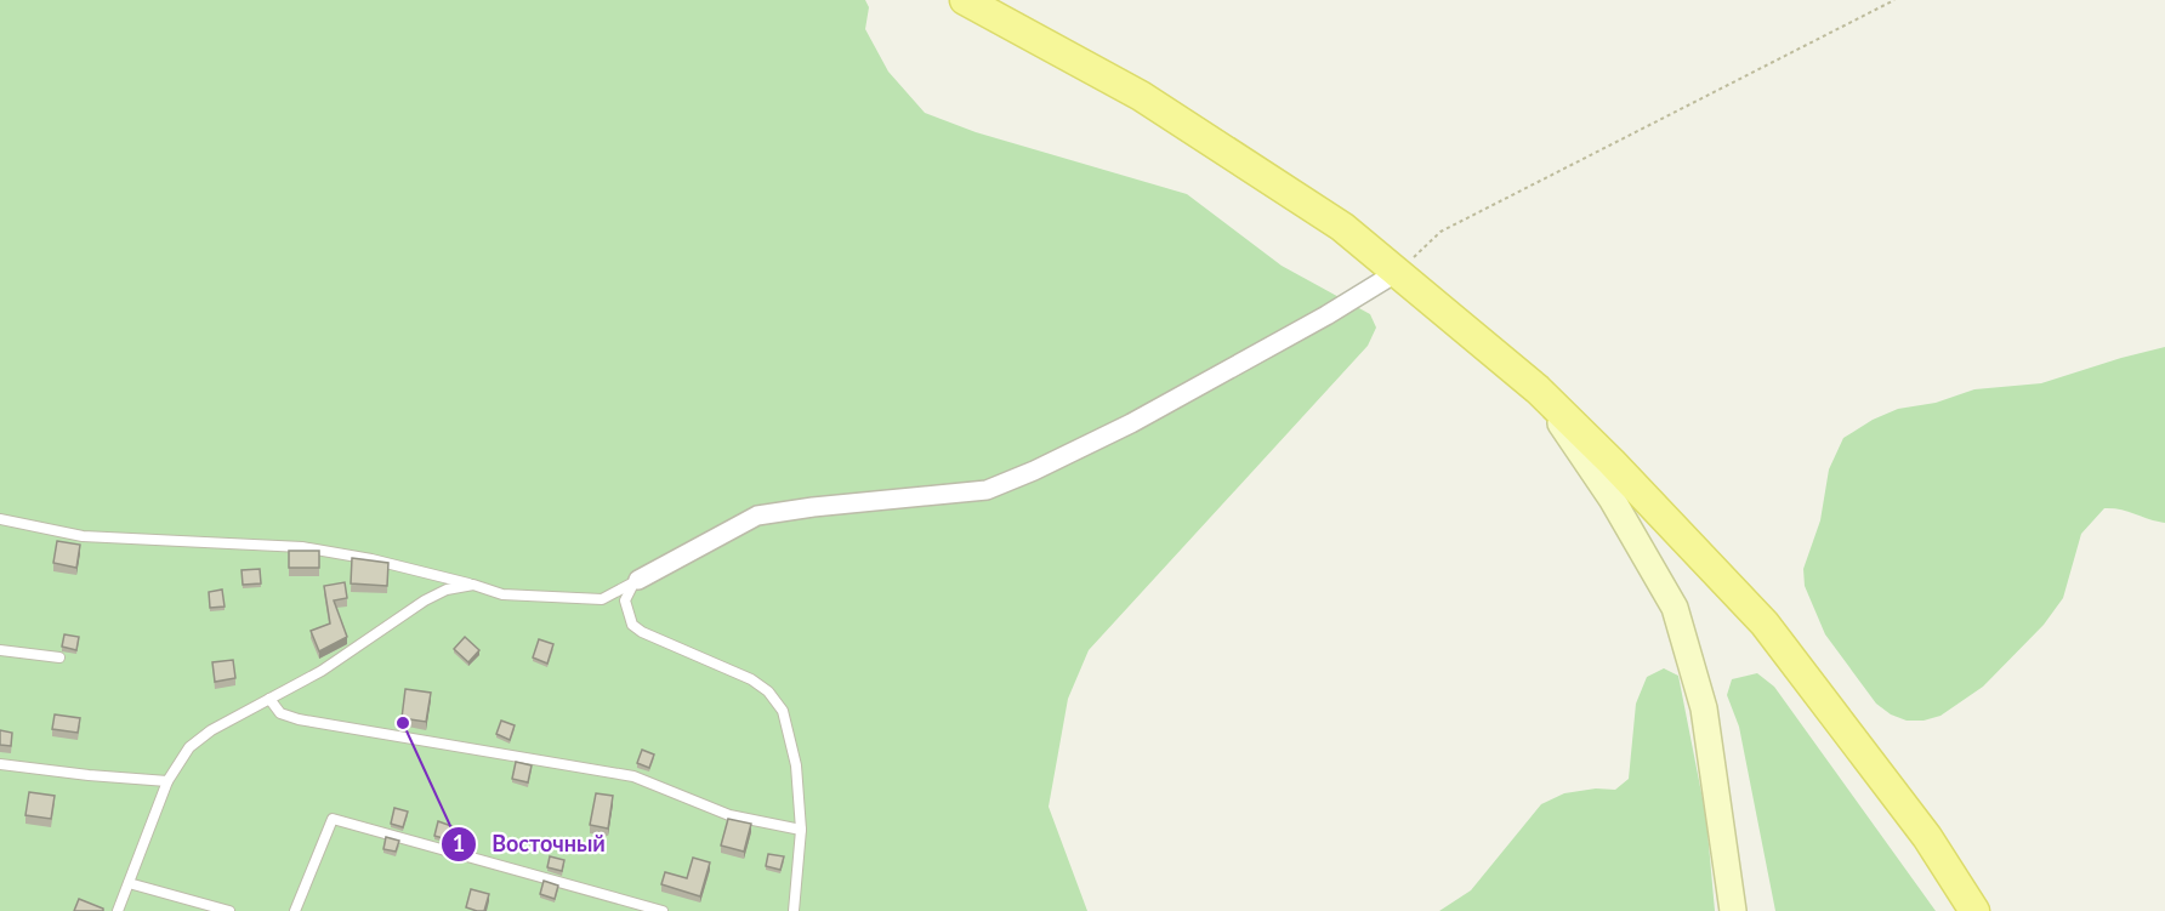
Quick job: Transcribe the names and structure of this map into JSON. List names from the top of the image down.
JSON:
{
  "places": ["Восточный"]
}
